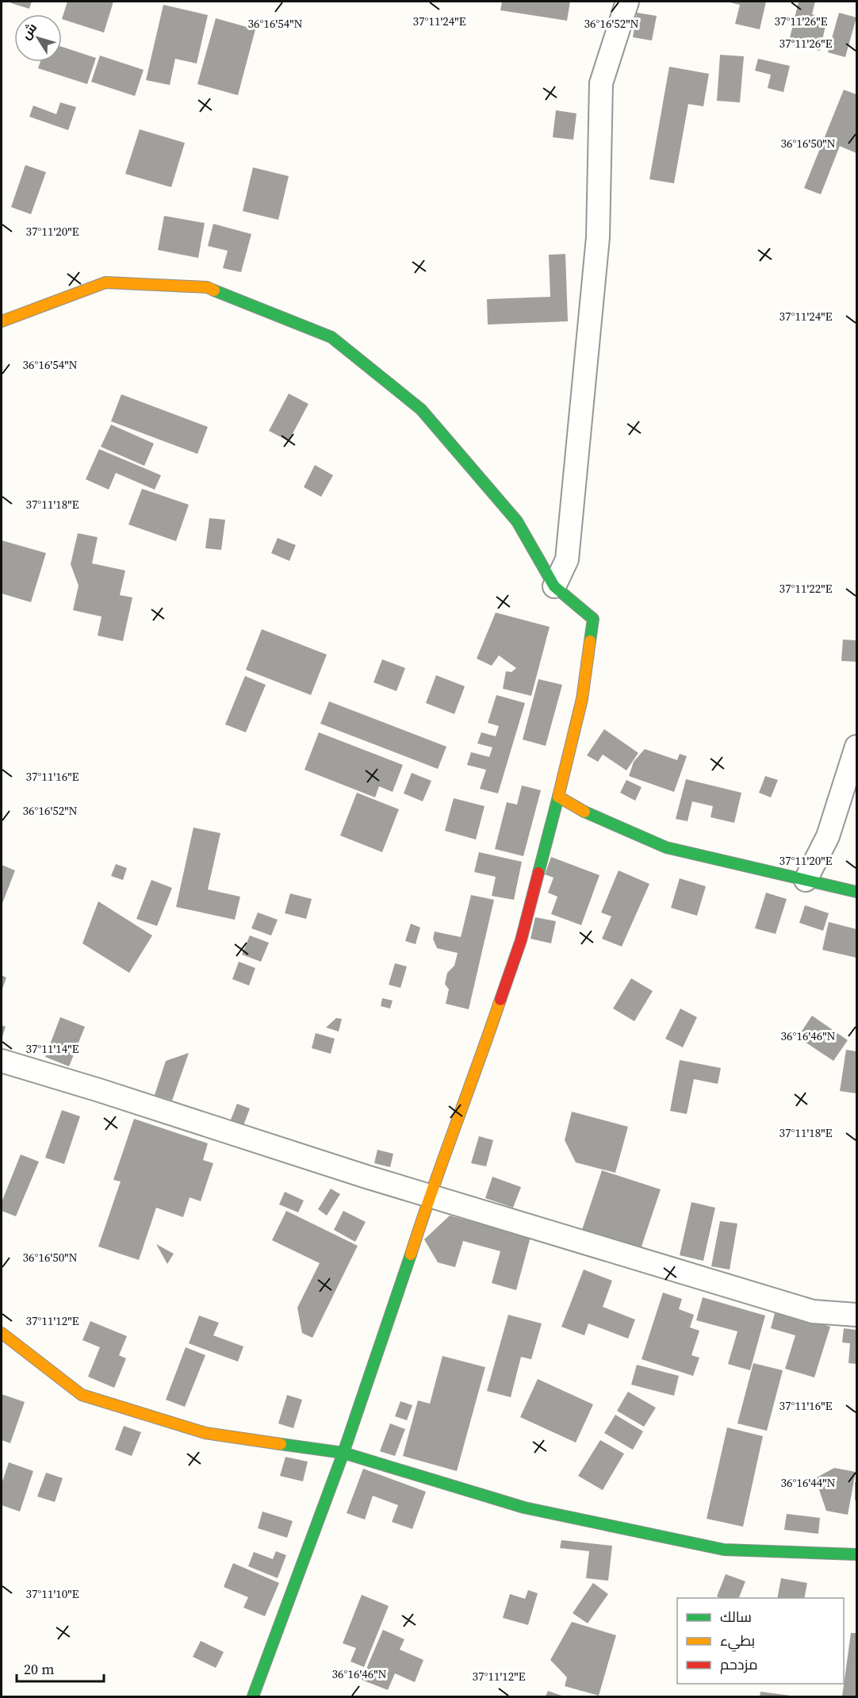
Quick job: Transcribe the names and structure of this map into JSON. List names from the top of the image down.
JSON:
{
  "legend": ["سالك", "بطيء", "مزدحم"],
  "scale_bar": "20 m",
  "north": "top left",
  "coordinates": [
    "37°11'24\"E",
    "37°11'26\"E",
    "36°16'54\"N",
    "36°16'52\"N",
    "36°16'50\"N",
    "37°11'20\"E",
    "37°11'18\"E",
    "37°11'22\"E",
    "37°11'16\"E",
    "36°16'46\"N",
    "37°11'14\"E",
    "37°11'12\"E",
    "36°16'44\"N",
    "37°11'10\"E"
  ]
}
